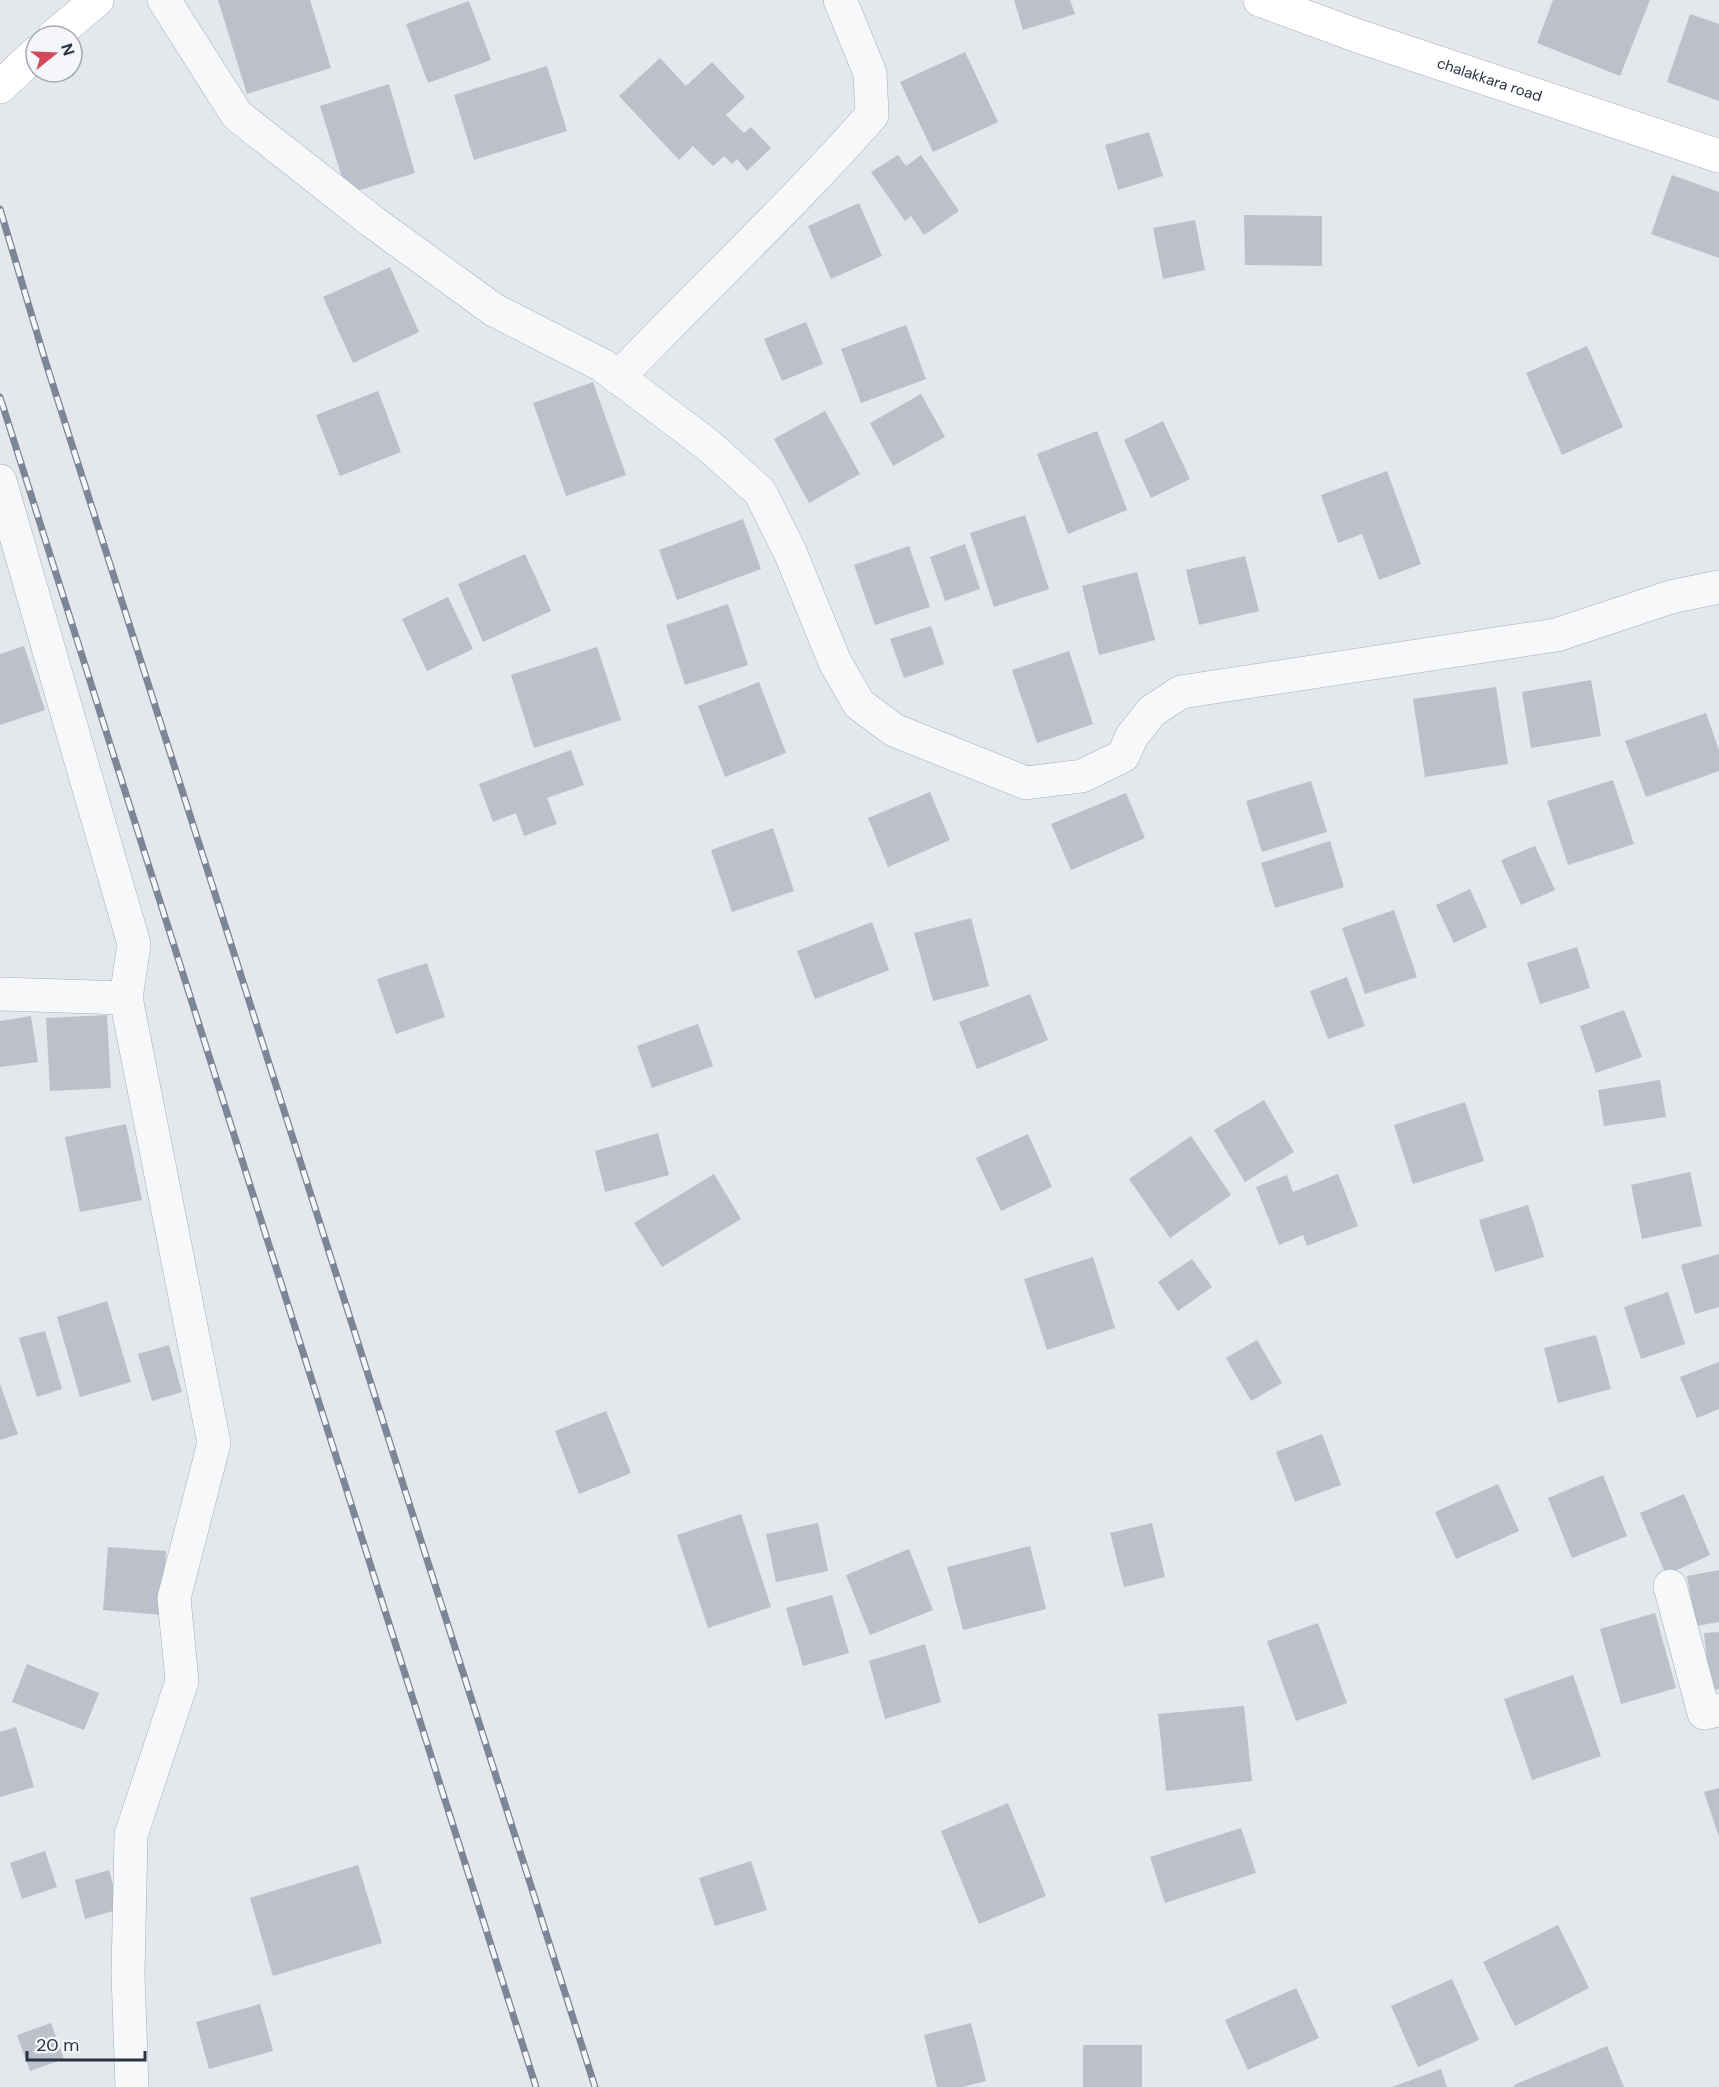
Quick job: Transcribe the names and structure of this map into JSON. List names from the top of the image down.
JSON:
{
  "streets": {
    "main road": ["chalakkara road"]
  },
  "scale_bar": "20 m",
  "north": "right"
}
